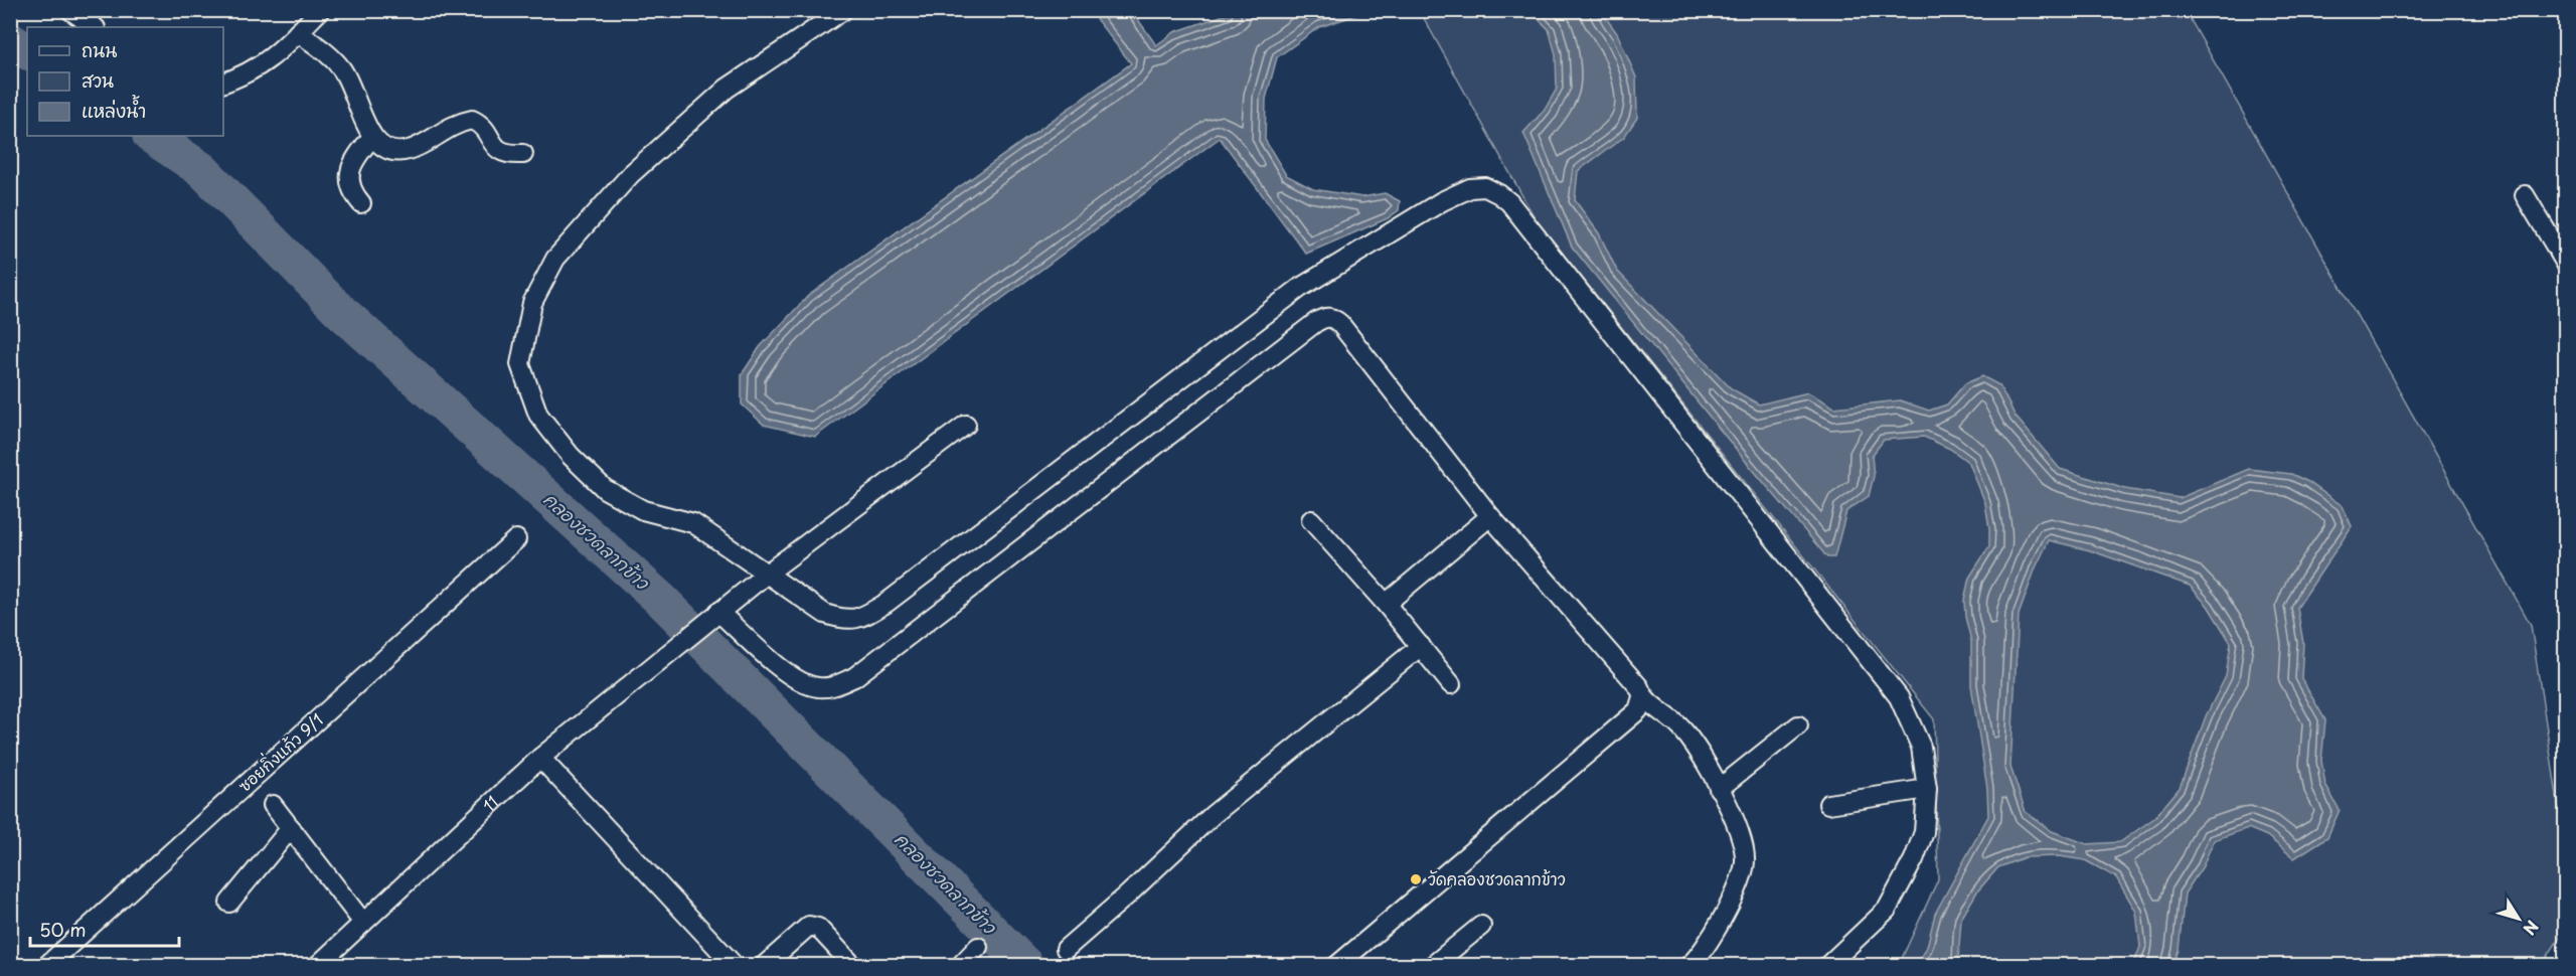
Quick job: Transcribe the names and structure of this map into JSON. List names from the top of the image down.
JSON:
{
  "streets": {
    "street": ["ซอยกิ่งแก้ว 9/1", "11"]
  },
  "water": ["คลองชวดลากข้าว"],
  "places": ["วัดคลองชวดลากข้าว"],
  "legend": ["ถนน", "สวน", "แหล่งน้ำ"],
  "scale_bar": "50 m",
  "north": "bottom right"
}
